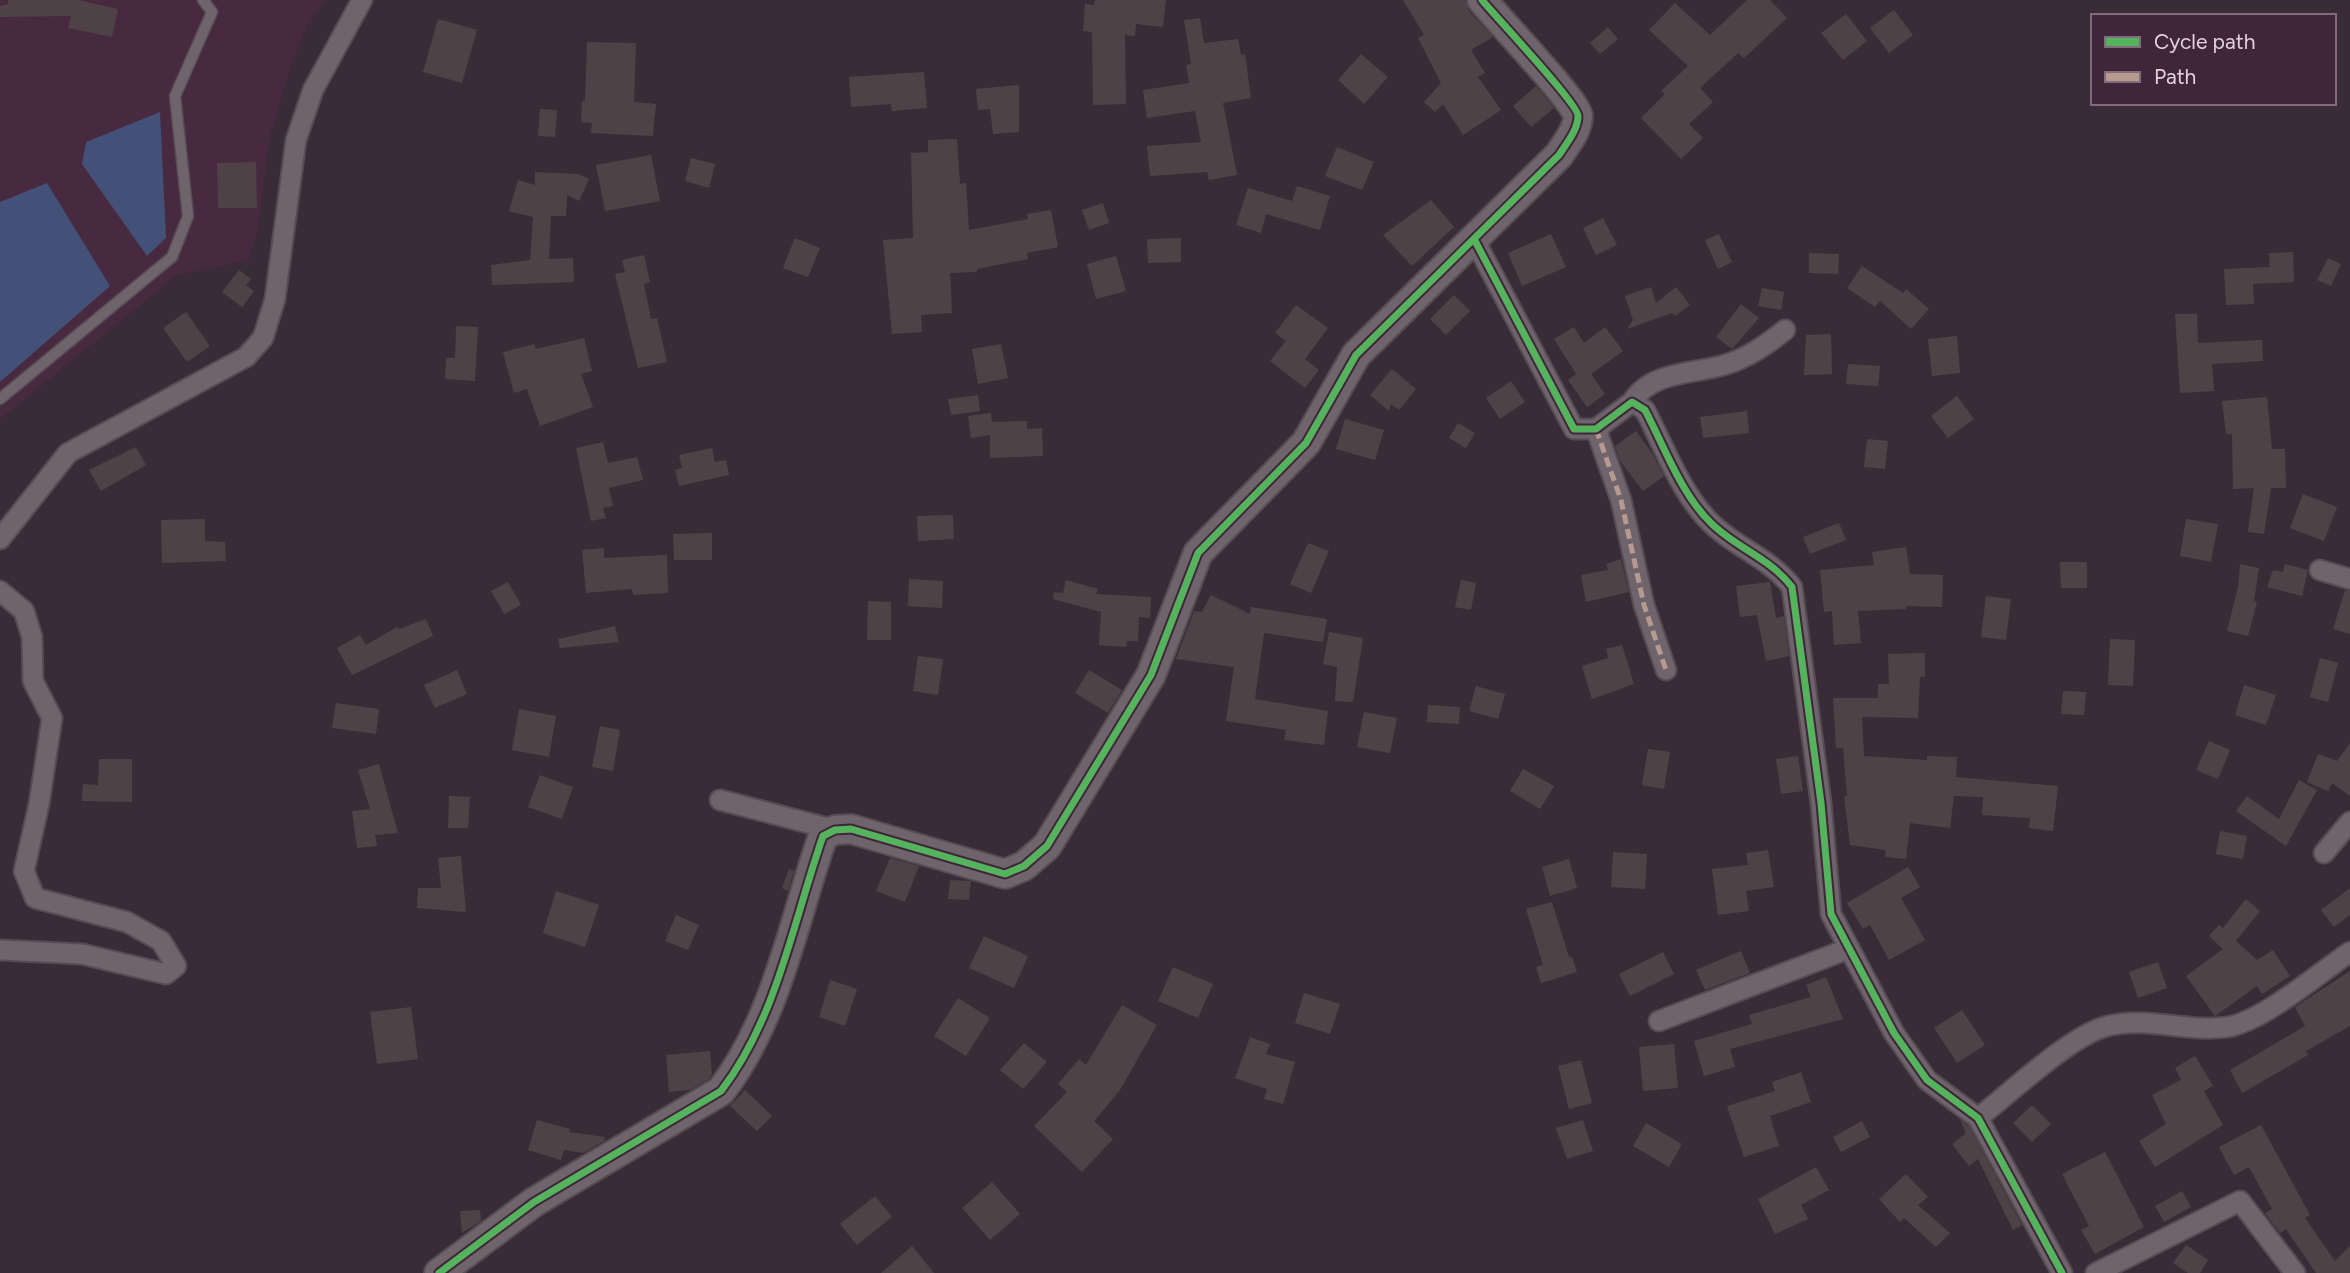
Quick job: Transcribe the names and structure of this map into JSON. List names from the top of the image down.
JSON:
{
  "legend": ["Cycle path", "Path"]
}
